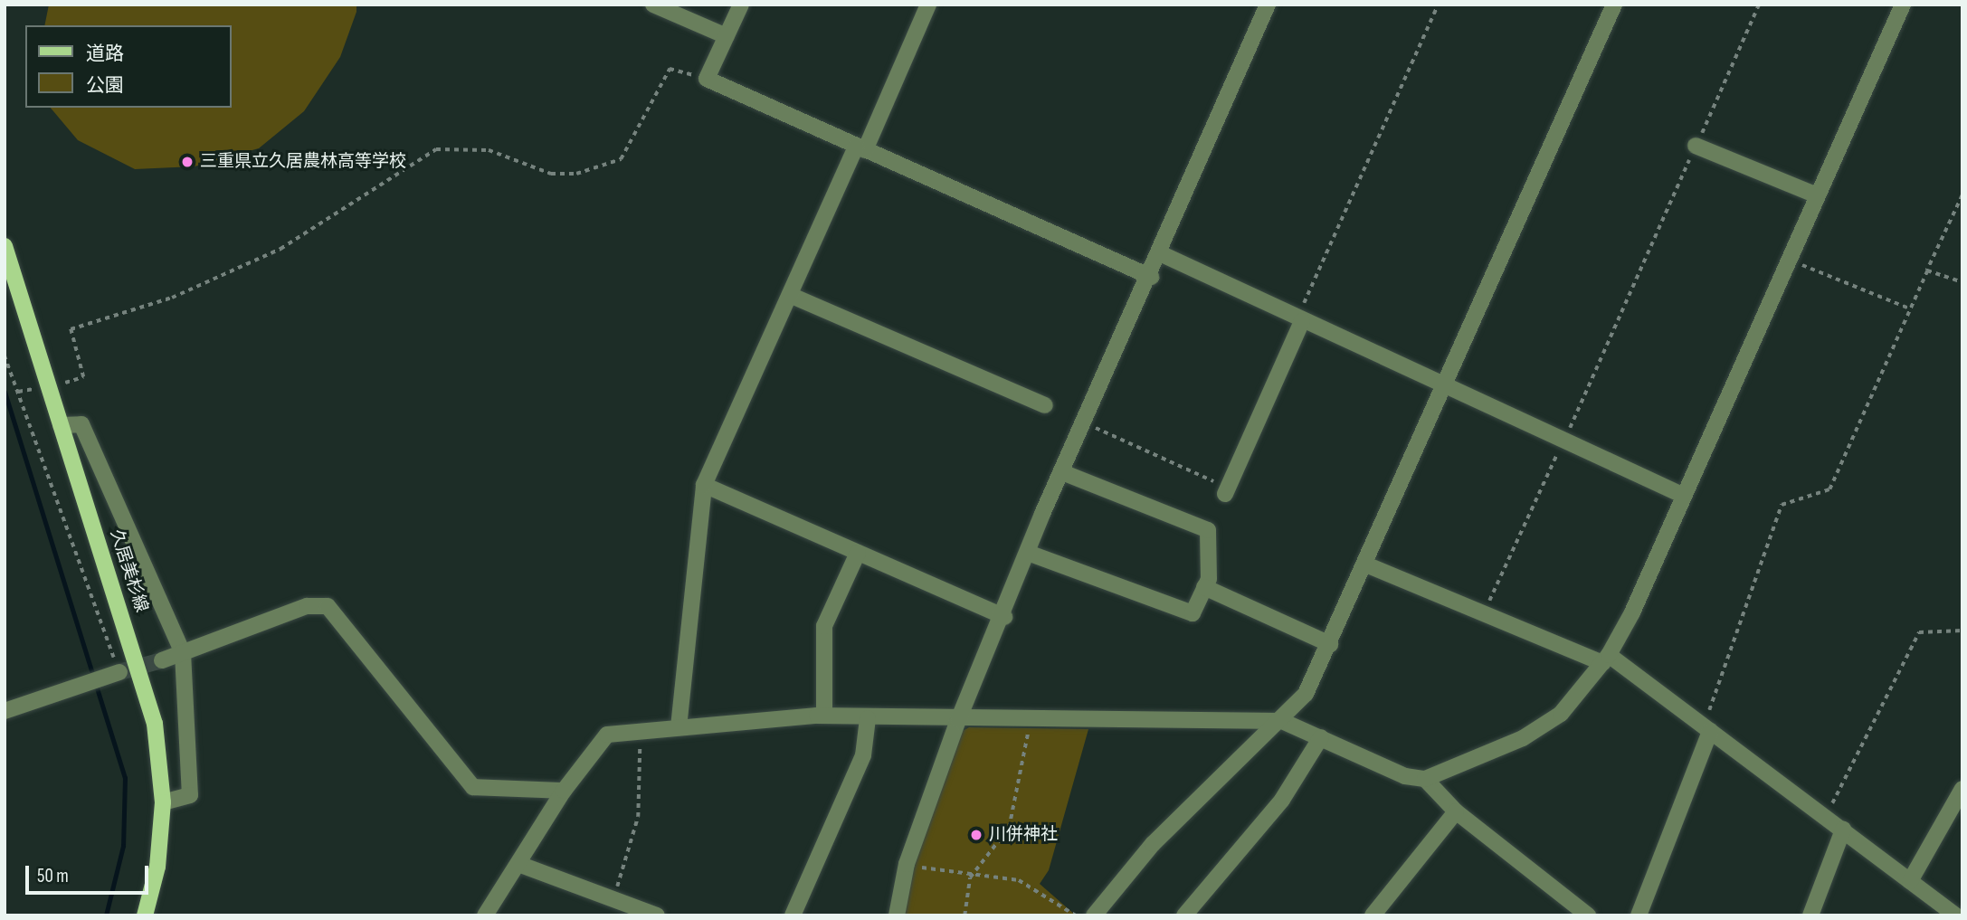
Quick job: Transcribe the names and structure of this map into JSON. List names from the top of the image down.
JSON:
{
  "streets": {
    "main road": ["久居美杉線"]
  },
  "places": ["三重県立久居農林高等学校", "川併神社"],
  "legend": ["道路", "公園"],
  "scale_bar": "50 m"
}
